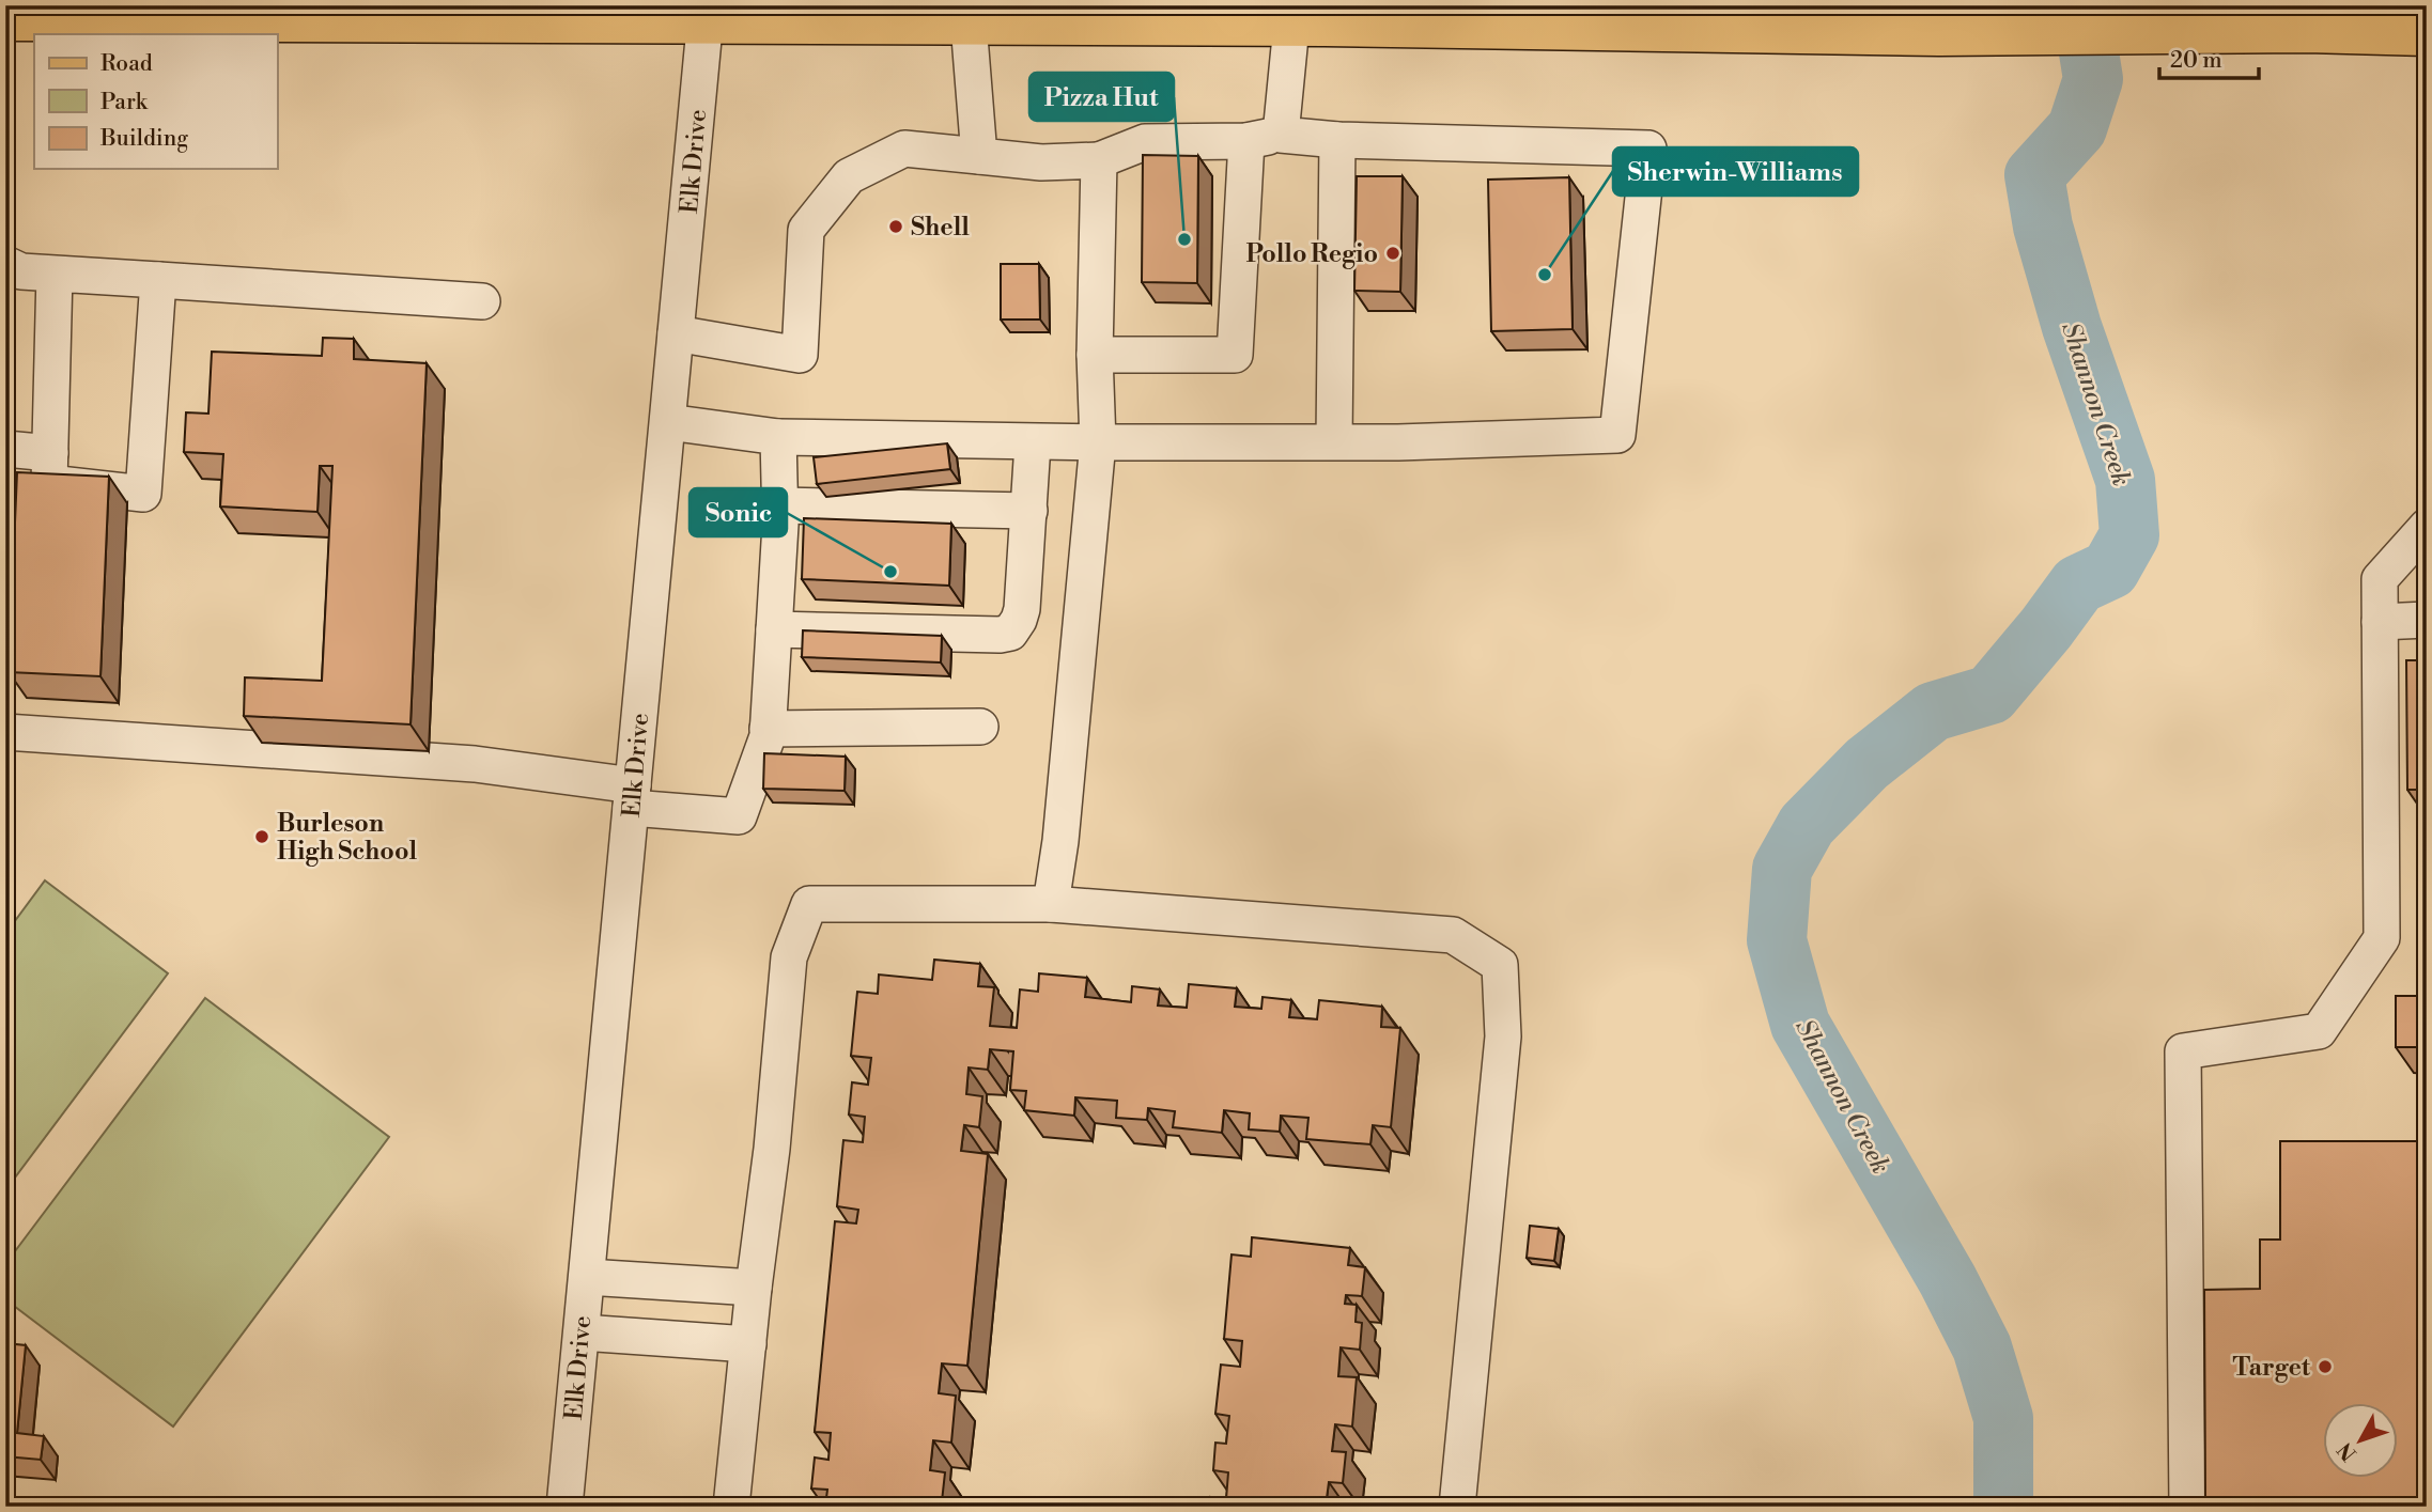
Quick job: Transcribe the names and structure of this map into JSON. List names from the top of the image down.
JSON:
{
  "streets": {
    "street": ["Elk Drive"]
  },
  "water": ["Shannon Creek"],
  "places": [
    "Shell",
    "Pizza Hut",
    "Pollo Regio",
    "Sherwin-Williams",
    "Sonic",
    "Burleson High School",
    "Target"
  ],
  "legend": ["Road", "Park", "Building"],
  "scale_bar": "20 m",
  "north": "bottom left"
}
